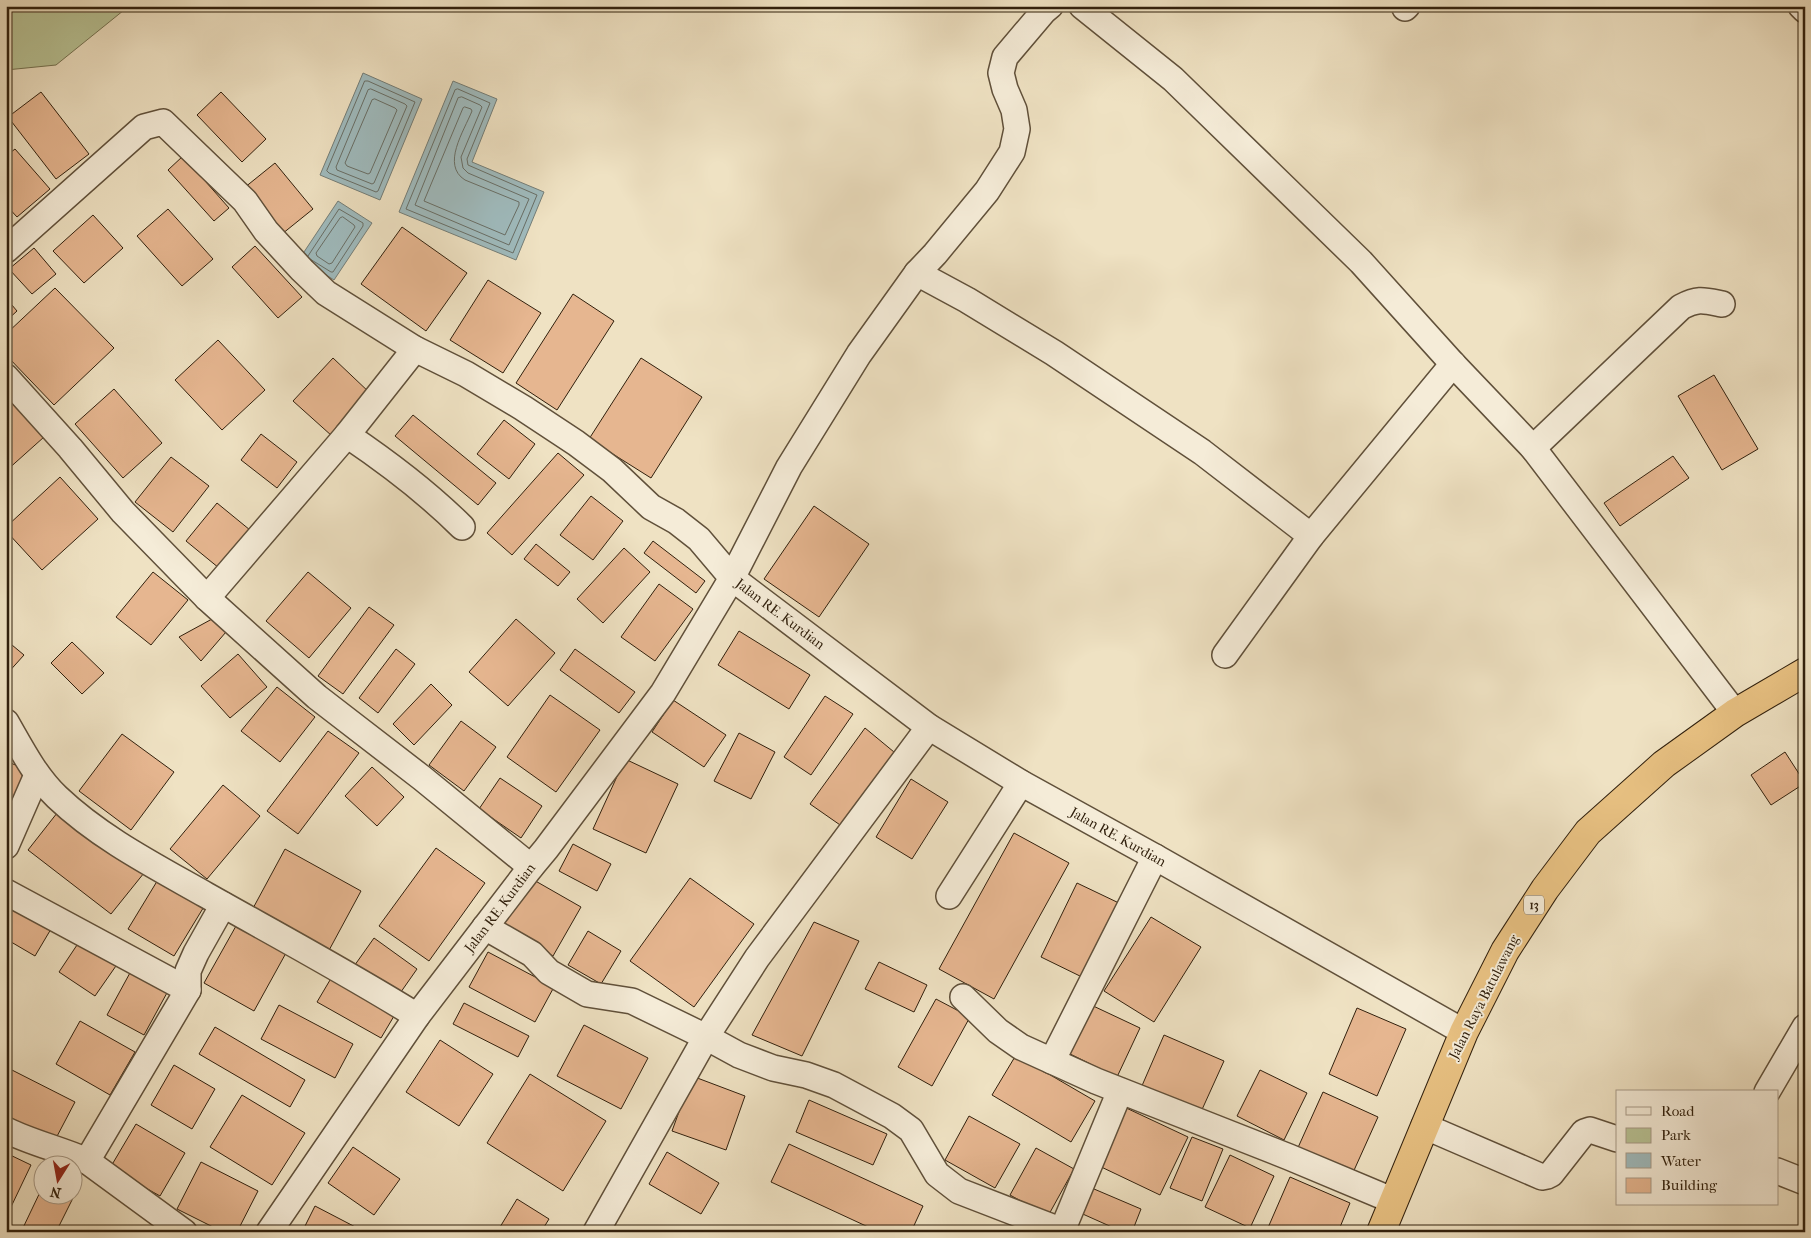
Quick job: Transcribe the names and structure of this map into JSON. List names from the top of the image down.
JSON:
{
  "streets": {
    "highway": ["13", "Jalan Raya Batulawang"],
    "street": ["Jalan RE. Kurdian"]
  },
  "crossings": [
    ["Jalan RE. Kurdian", "Jalan Raya Batulawang"]
  ],
  "legend": [
    "Road",
    "Park",
    "Water",
    "Building"
  ],
  "north": "bottom"
}
